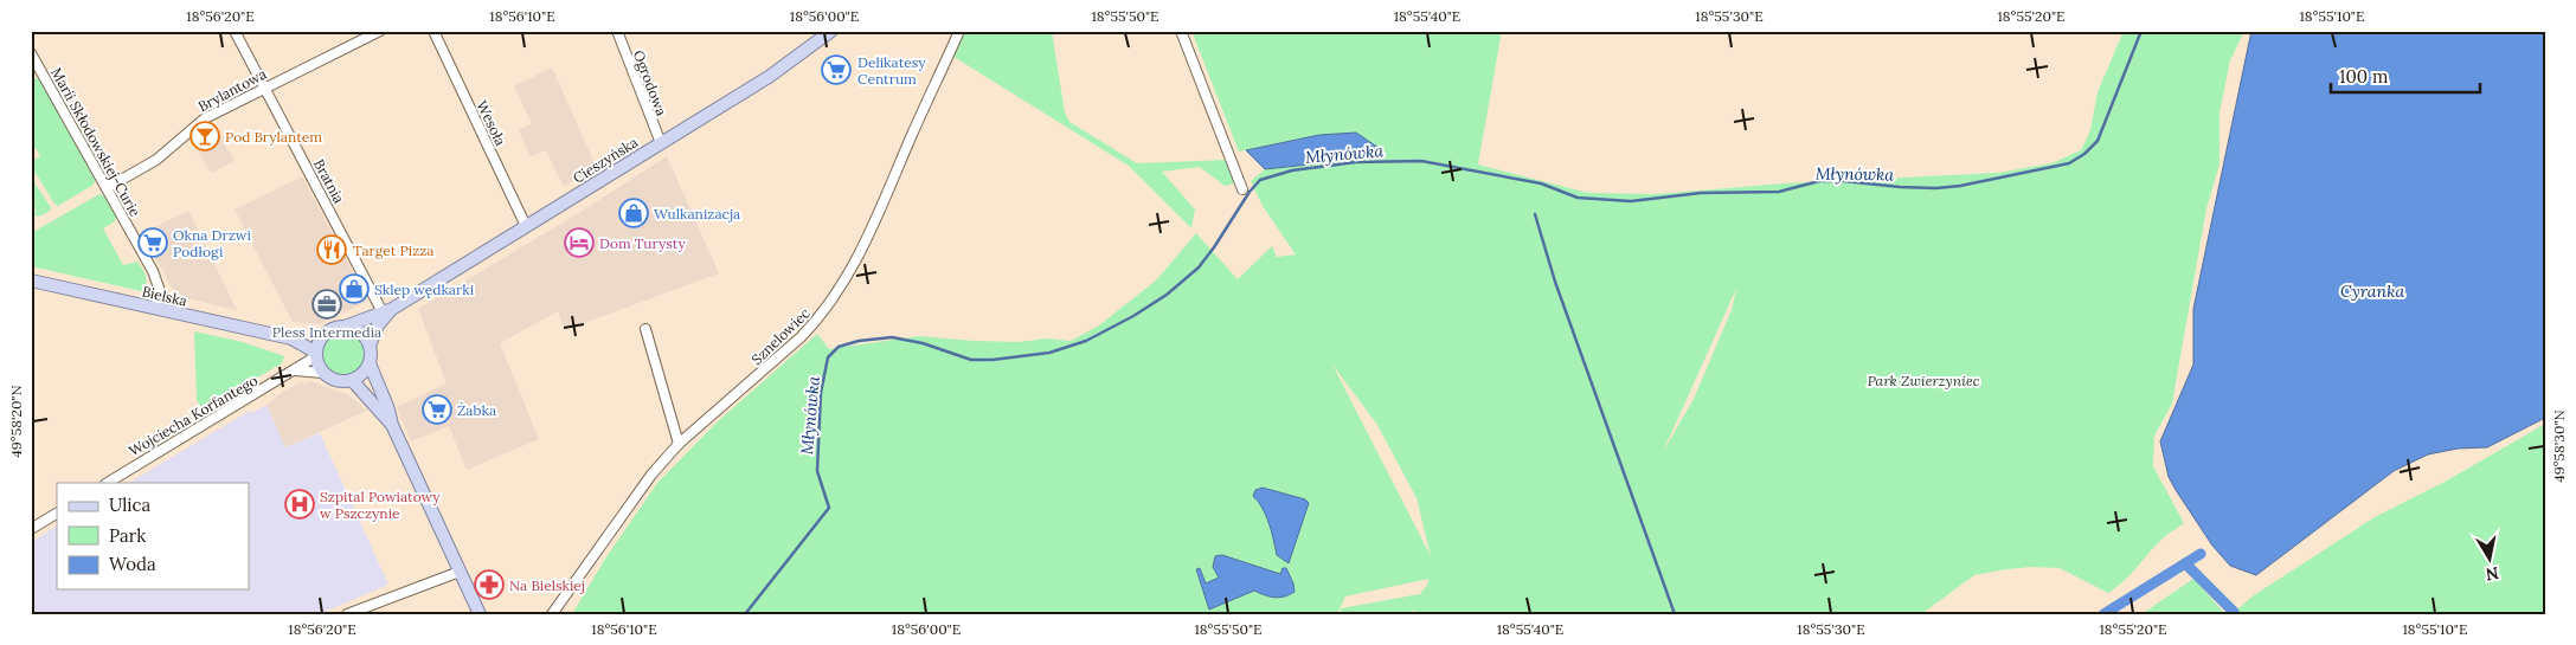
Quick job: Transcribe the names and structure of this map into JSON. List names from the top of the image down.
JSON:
{
  "streets": {
    "main road": ["Cieszyńska", "Bielska"],
    "street": [
      "Ogrodowa",
      "Brylantowa",
      "Wesoła",
      "Marii Skłodowskiej-Curie",
      "Bratnia",
      "Sznelowiec",
      "Wojciecha Korfantego"
    ]
  },
  "crossings": [
    ["Ogrodowa", "Cieszyńska"],
    ["Brylantowa", "Marii Skłodowskiej-Curie"],
    ["Brylantowa", "Bratnia"],
    ["Wesoła", "Cieszyńska"],
    ["Marii Skłodowskiej-Curie", "Bielska"],
    ["Cieszyńska", "Bratnia"],
    ["Cieszyńska", "Bielska"],
    ["Cieszyńska", "Wojciecha Korfantego"],
    ["Bielska", "Wojciecha Korfantego"]
  ],
  "water": ["Młynówka", "Cyranka"],
  "parks": ["Park Zwierzyniec"],
  "places": {
    "supermarket": ["Delikatesy Centrum", "Okna Drzwi Podłogi", "Żabka"],
    "bar": ["Pod Brylantem"],
    "shop": ["Wulkanizacja", "Sklep wędkarki"],
    "hotel": ["Dom Turysty"],
    "restaurant": ["Target Pizza"],
    "office": ["Pless Intermedia"],
    "hospital": ["Szpital Powiatowy w Pszczynie"],
    "pharmacy": ["Na Bielskiej"]
  },
  "legend": ["Ulica", "Park", "Woda"],
  "scale_bar": "100 m",
  "north": "bottom",
  "coordinates": [
    "18°56'20\"E",
    "18°56'10\"E",
    "18°56'00\"E",
    "18°55'50\"E",
    "18°55'40\"E",
    "18°55'30\"E",
    "18°55'20\"E",
    "18°55'10\"E",
    "49°58'20\"N",
    "49°58'30\"N"
  ]
}
